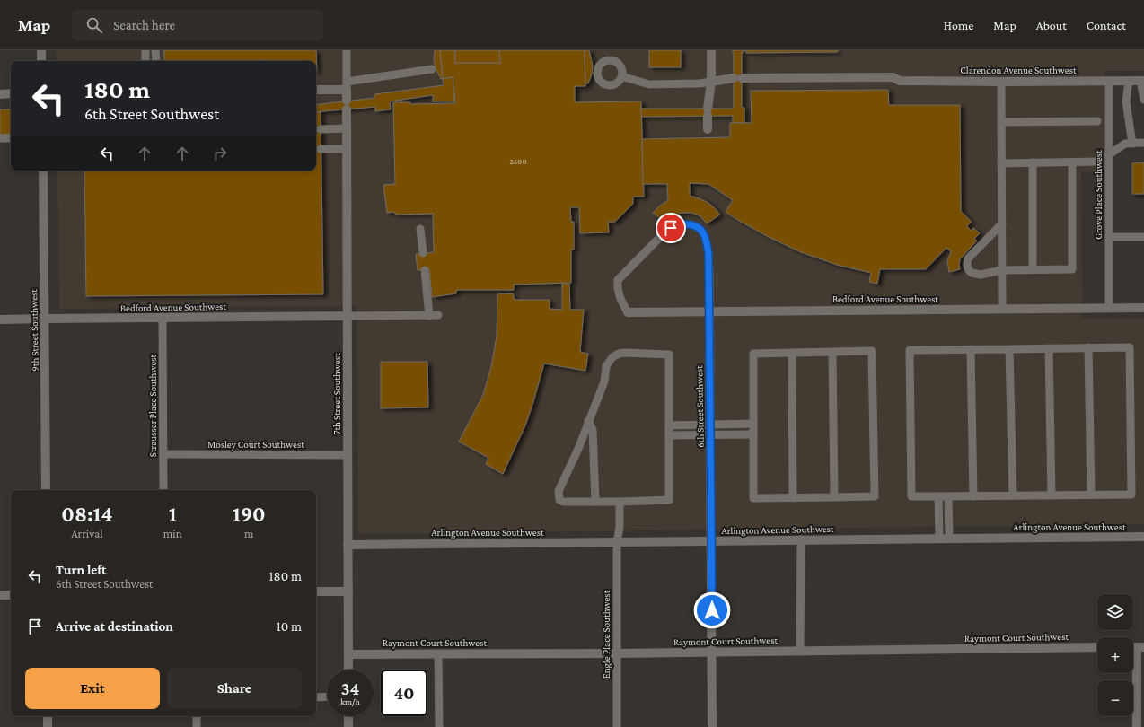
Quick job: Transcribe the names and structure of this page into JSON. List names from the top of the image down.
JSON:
{
  "streets": {
    "street": [
      "Clarendon Avenue Southwest",
      "Bedford Avenue Southwest",
      "9th Street Southwest",
      "7th Street Southwest",
      "6th Street Southwest",
      "Arlington Avenue Southwest",
      "Raymont Court Southwest"
    ],
    "lane": [
      "Grove Place Southwest",
      "Strausser Place Southwest",
      "Mosley Court Southwest",
      "Engle Place Southwest"
    ]
  },
  "crossings": [
    ["Clarendon Avenue Southwest", "Grove Place Southwest"],
    ["Grove Place Southwest", "Bedford Avenue Southwest"],
    ["Bedford Avenue Southwest", "9th Street Southwest"],
    ["Bedford Avenue Southwest", "7th Street Southwest"],
    ["Bedford Avenue Southwest", "Strausser Place Southwest"],
    ["Bedford Avenue Southwest", "6th Street Southwest"],
    ["7th Street Southwest", "Mosley Court Southwest"],
    ["7th Street Southwest", "Arlington Avenue Southwest"],
    ["7th Street Southwest", "Raymont Court Southwest"],
    ["Strausser Place Southwest", "Mosley Court Southwest"],
    ["6th Street Southwest", "Arlington Avenue Southwest"],
    ["6th Street Southwest", "Raymont Court Southwest"],
    ["Arlington Avenue Southwest", "Engle Place Southwest"],
    ["Engle Place Southwest", "Raymont Court Southwest"]
  ],
  "house_numbers": ["2600"],
  "page": {
    "header": "Map",
    "search": "Search here",
    "nav": [
      "Home",
      "Map",
      "About",
      "Contact"
    ],
    "turn": ["180 m", "6th Street Southwest"],
    "eta": [
      "08:14",
      "Arrival",
      "1",
      "min",
      "190",
      "m"
    ],
    "list": [
      {
        "name": "Turn left",
        "note": "6th Street Southwest",
        "value": "180 m"
      },
      {
        "name": "Arrive at destination",
        "value": "10 m"
      }
    ],
    "map_buttons": ["+", "−"],
    "buttons": ["Exit", "Share"],
    "speed": "34 km/h",
    "limit": "40"
  }
}
